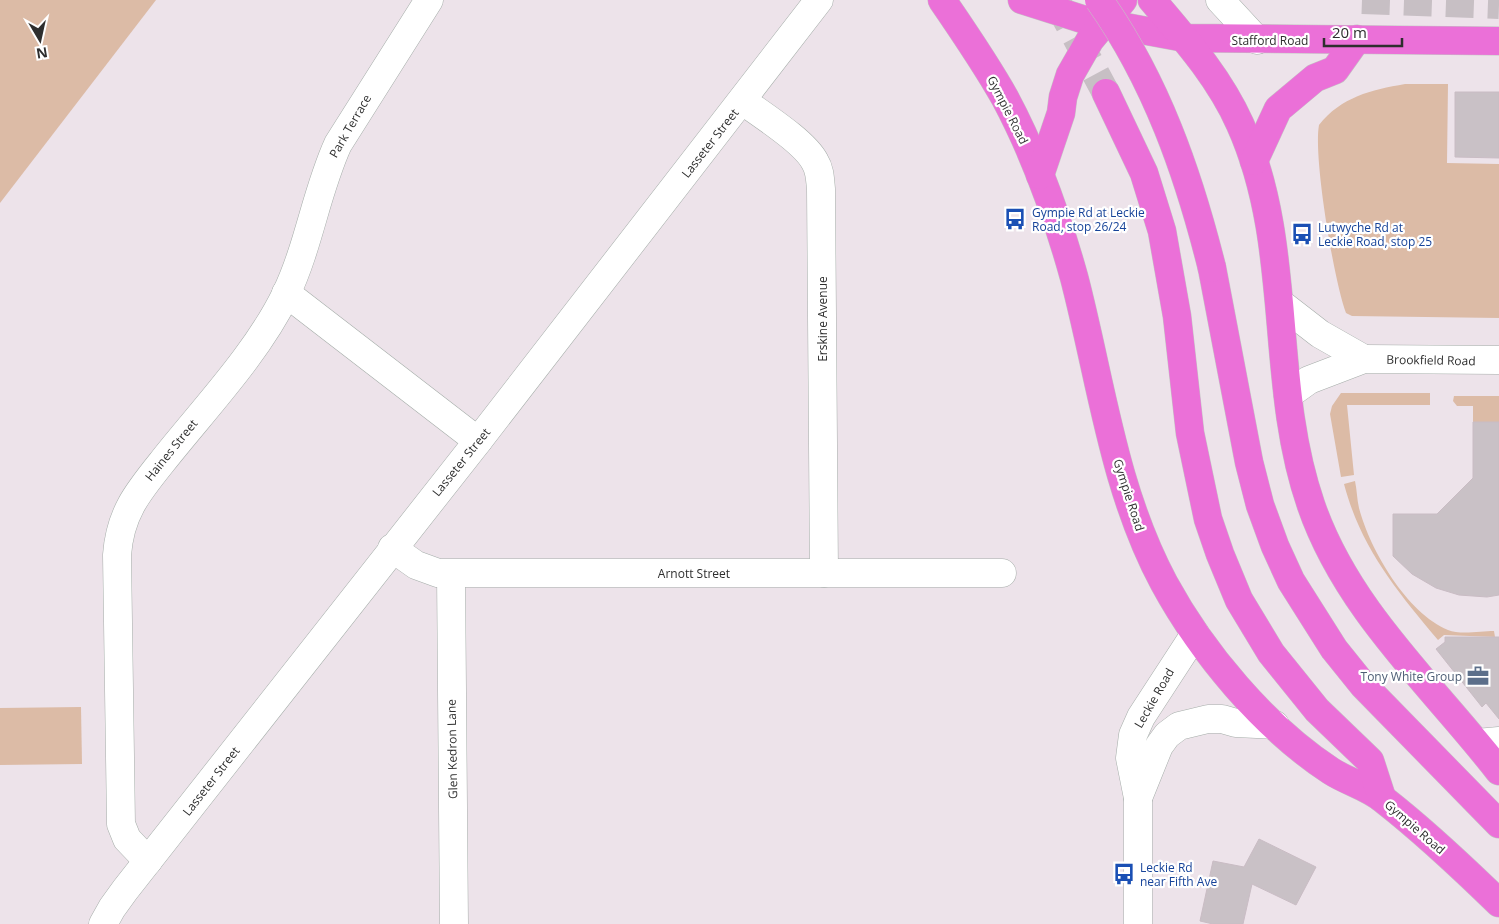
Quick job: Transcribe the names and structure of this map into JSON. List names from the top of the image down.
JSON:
{
  "streets": {
    "highway": ["Stafford Road", "Gympie Road"],
    "street": [
      "Park Terrace",
      "Lasseter Street",
      "Erskine Avenue",
      "Brookfield Road",
      "Haines Street",
      "Arnott Street",
      "Leckie Road",
      "Glen Kedron Lane"
    ]
  },
  "crossings": [
    ["Gympie Road", "Leckie Road"],
    ["Park Terrace", "Haines Street"],
    ["Lasseter Street", "Erskine Avenue"],
    ["Lasseter Street", "Haines Street"],
    ["Lasseter Street", "Arnott Street"],
    ["Erskine Avenue", "Arnott Street"],
    ["Arnott Street", "Glen Kedron Lane"]
  ],
  "places": {
    "bus stop": ["Gympie Rd at Leckie Road, stop 26/24", "Lutwyche Rd at Leckie Road, stop 25", "Leckie Rd near Fifth Ave"],
    "office": ["Tony White Group"]
  },
  "scale_bar": "20 m",
  "north": "bottom"
}
